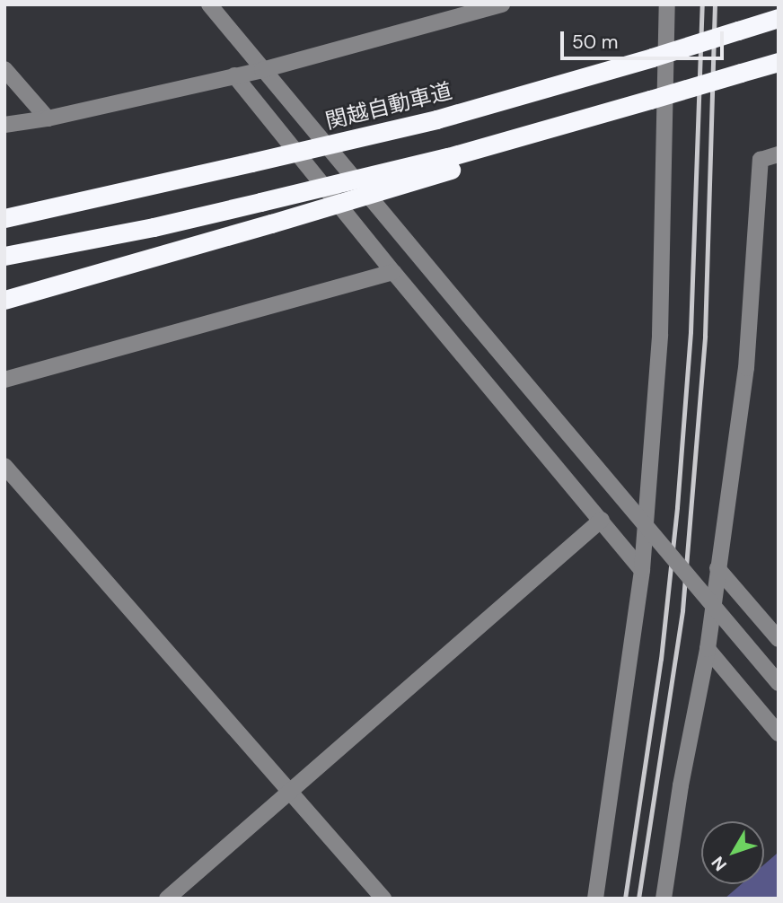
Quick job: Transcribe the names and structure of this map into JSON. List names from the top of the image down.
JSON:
{
  "streets": {
    "highway": ["関越自動車道"]
  },
  "scale_bar": "50 m",
  "north": "bottom left"
}
